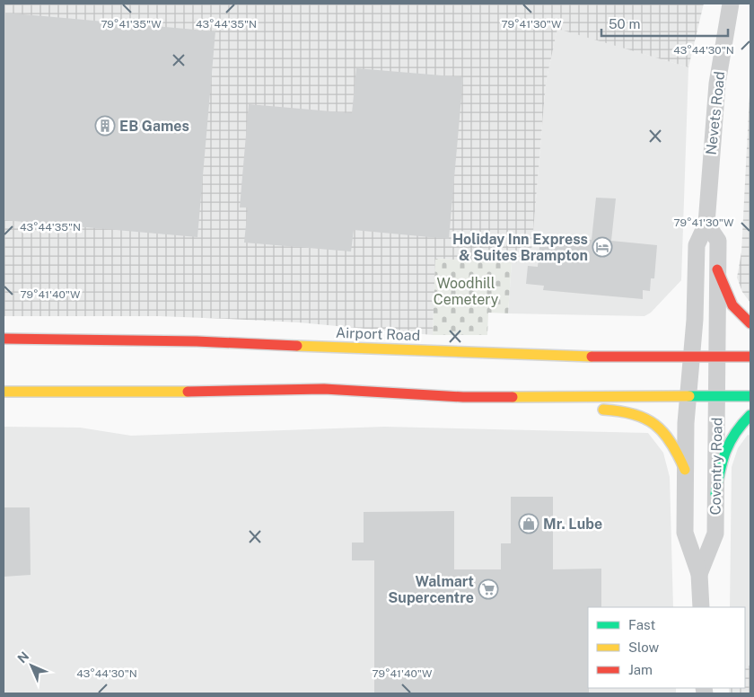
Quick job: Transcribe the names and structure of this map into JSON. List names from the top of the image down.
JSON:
{
  "streets": {
    "main road": ["Airport Road"],
    "street": ["Nevets Road", "Coventry Road"]
  },
  "crossings": [
    ["Nevets Road", "Airport Road"],
    ["Nevets Road", "Coventry Road"],
    ["Airport Road", "Coventry Road"]
  ],
  "parks": ["Woodhill Cemetery"],
  "places": {
    "building": ["EB Games"],
    "hotel": ["Holiday Inn Express & Suites Brampton"],
    "shop": ["Mr. Lube"],
    "supermarket": ["Walmart Supercentre"]
  },
  "legend": ["Fast", "Slow", "Jam"],
  "scale_bar": "50 m",
  "north": "top left",
  "coordinates": [
    "79°41'35\"W",
    "43°44'35\"N",
    "79°41'30\"W",
    "43°44'30\"N",
    "79°41'40\"W"
  ]
}
